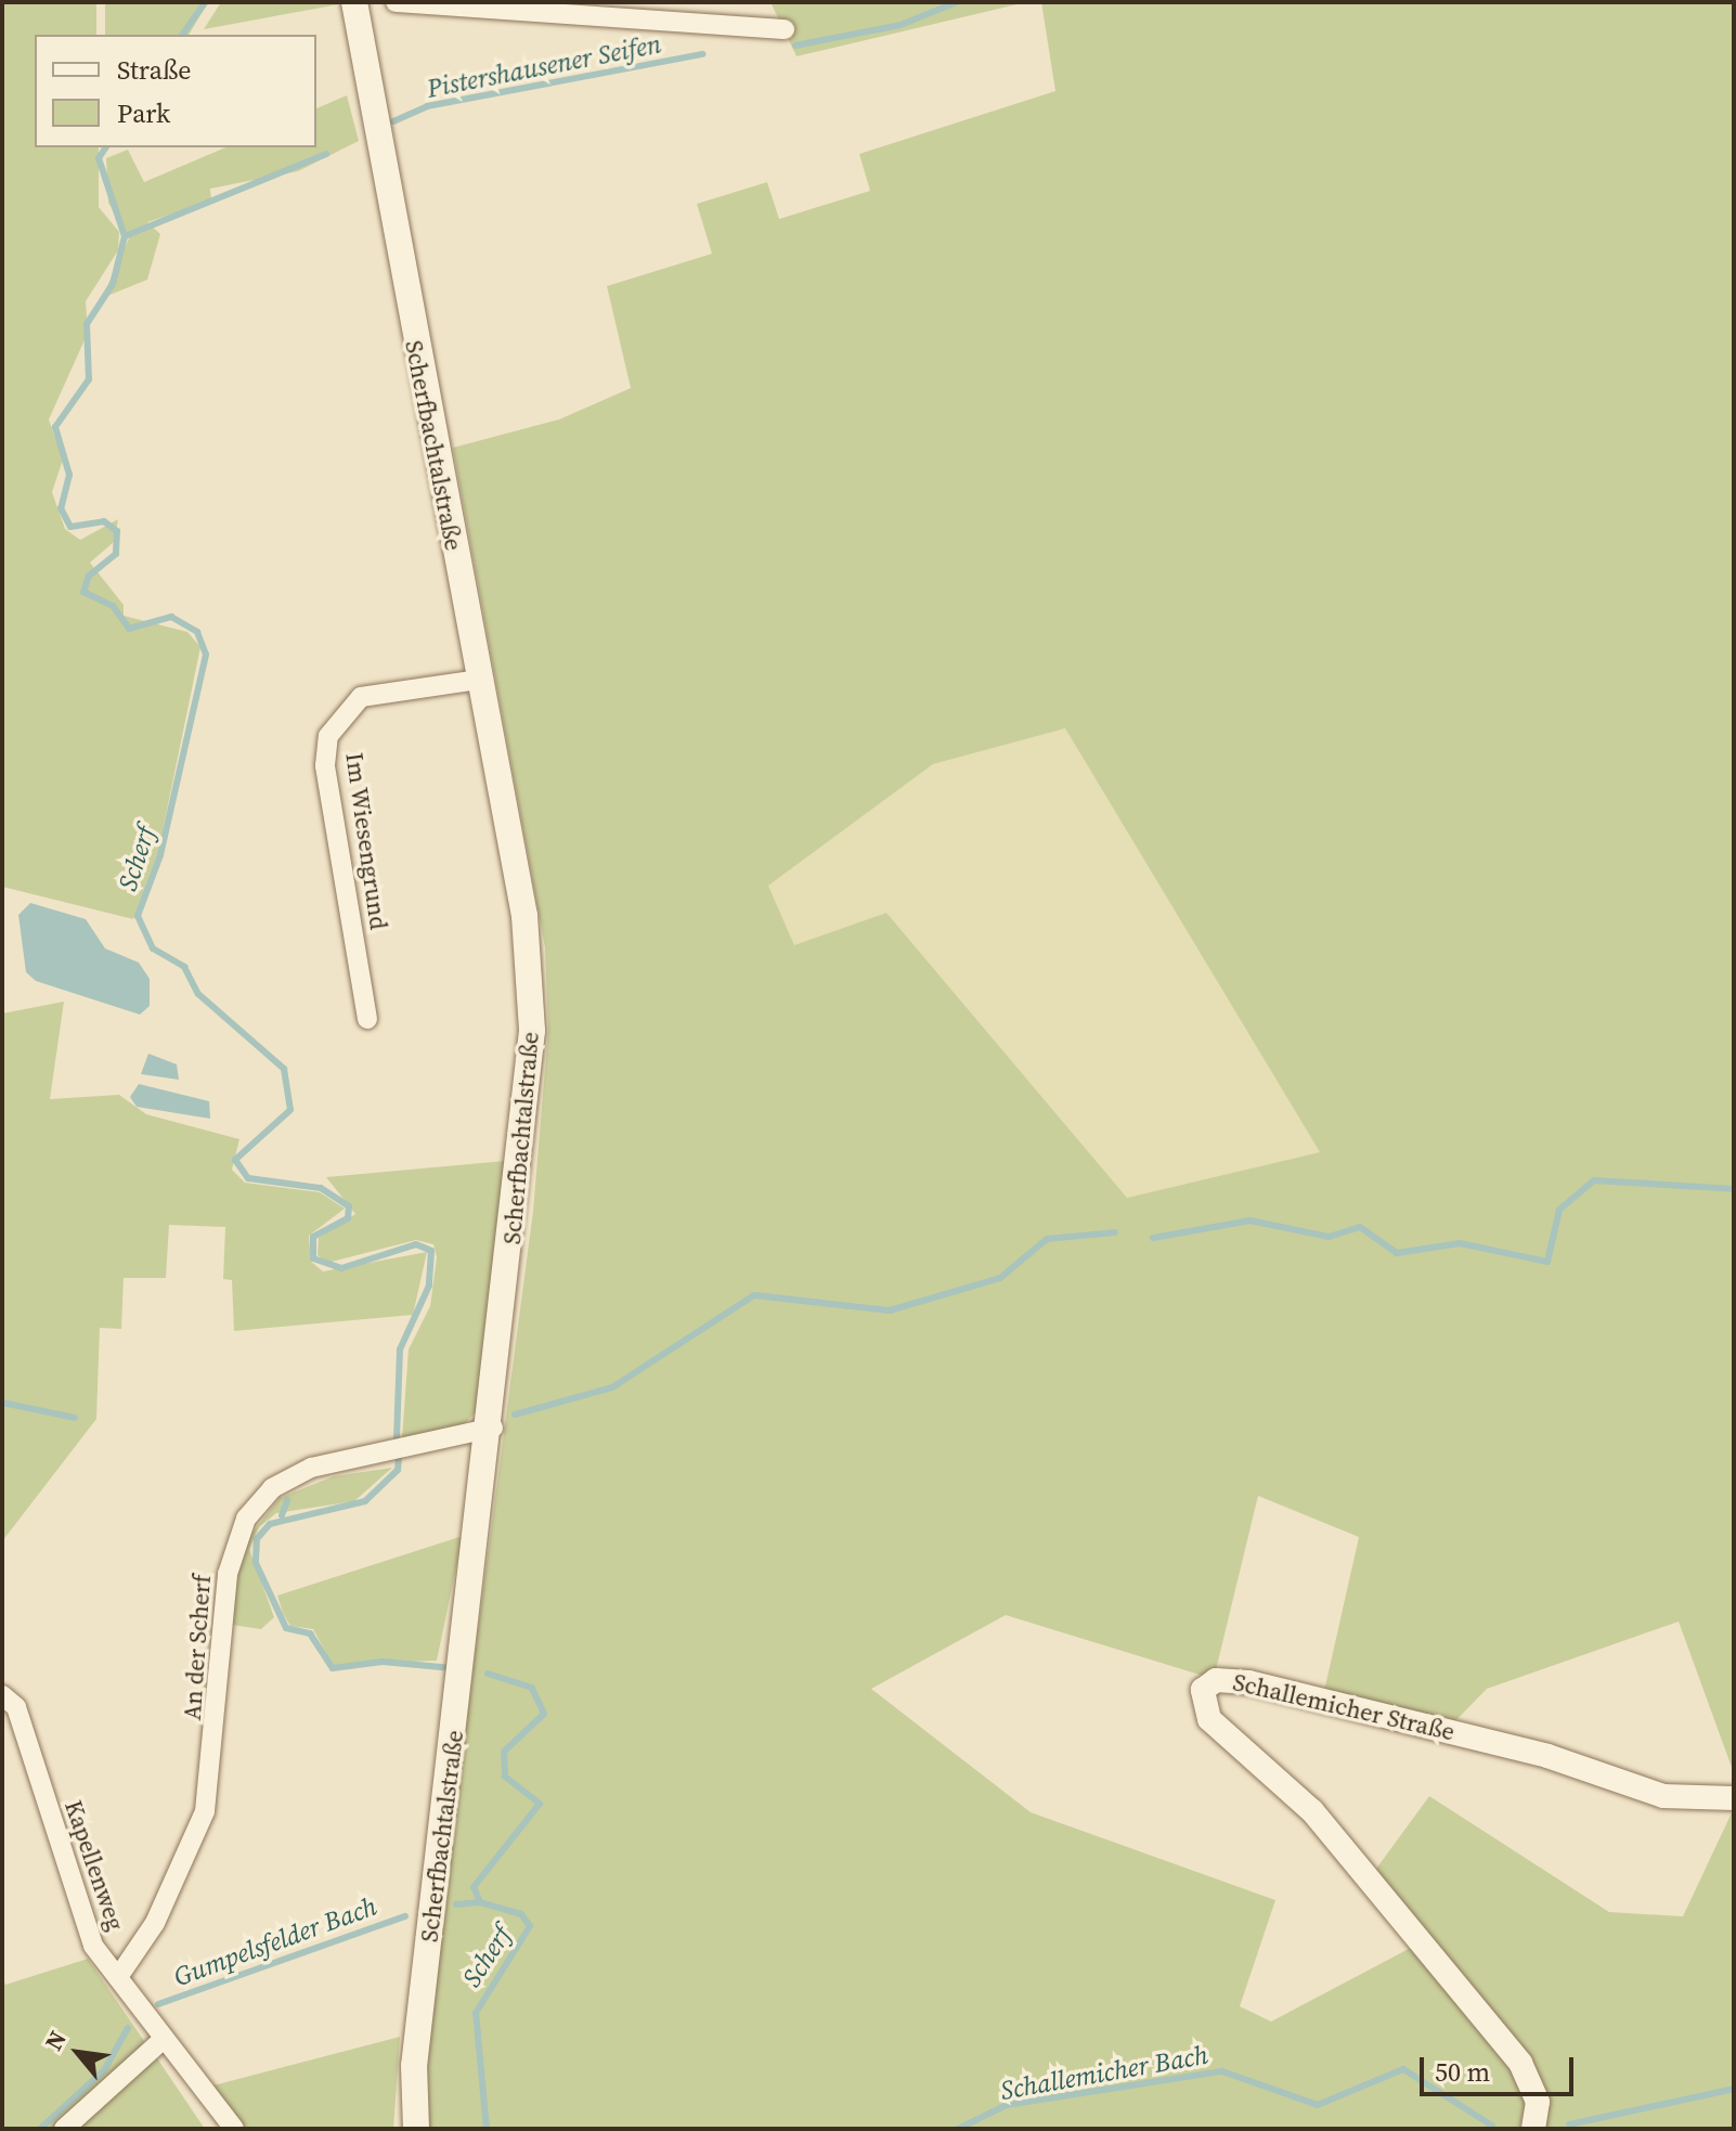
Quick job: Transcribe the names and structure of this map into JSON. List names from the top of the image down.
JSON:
{
  "streets": {
    "main road": ["Scherfbachtalstraße"],
    "street": [
      "Im Wiesengrund",
      "An der Scherf",
      "Schallemicher Straße",
      "Kapellenweg"
    ]
  },
  "crossings": [
    ["Scherfbachtalstraße", "Im Wiesengrund"],
    ["Scherfbachtalstraße", "An der Scherf"],
    ["An der Scherf", "Kapellenweg"]
  ],
  "water": [
    "Pistershausener Seifen",
    "Scherf",
    "Gumpelsfelder Bach",
    "Schallemicher Bach"
  ],
  "legend": ["Straße", "Park"],
  "scale_bar": "50 m",
  "north": "top left"
}
